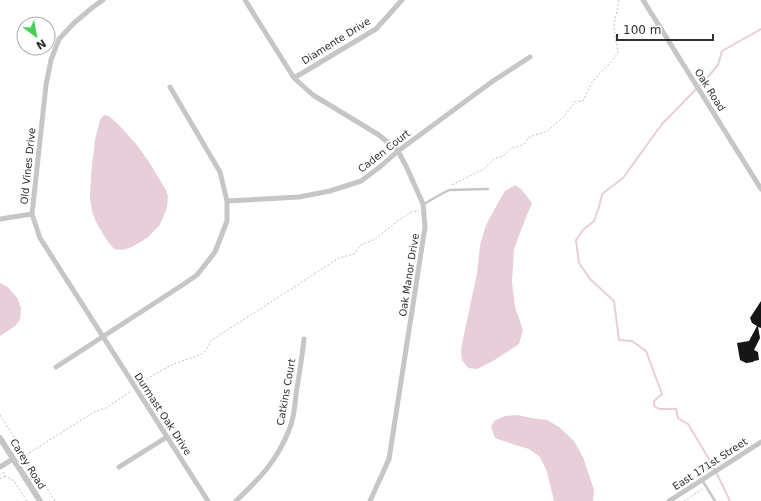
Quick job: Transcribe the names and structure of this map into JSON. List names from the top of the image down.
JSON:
{
  "streets": {
    "street": [
      "Diamente Drive",
      "Oak Road",
      "Caden Court",
      "Old Vines Drive",
      "Oak Manor Drive",
      "Catkins Court",
      "Durmast Oak Drive",
      "Carey Road",
      "East 171st Street"
    ]
  },
  "crossings": [
    ["Diamente Drive", "Oak Manor Drive"],
    ["Caden Court", "Oak Manor Drive"],
    ["Old Vines Drive", "Durmast Oak Drive"]
  ],
  "scale_bar": "100 m",
  "north": "bottom right"
}
